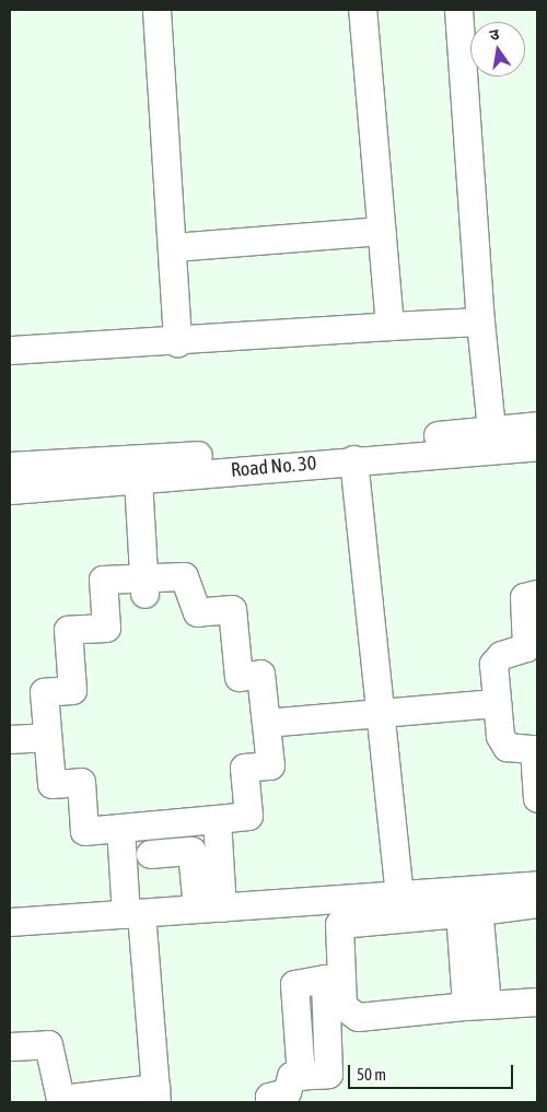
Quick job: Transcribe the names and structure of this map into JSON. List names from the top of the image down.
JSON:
{
  "streets": {
    "street": ["Road No. 30"]
  },
  "scale_bar": "50 m",
  "north": "top"
}
